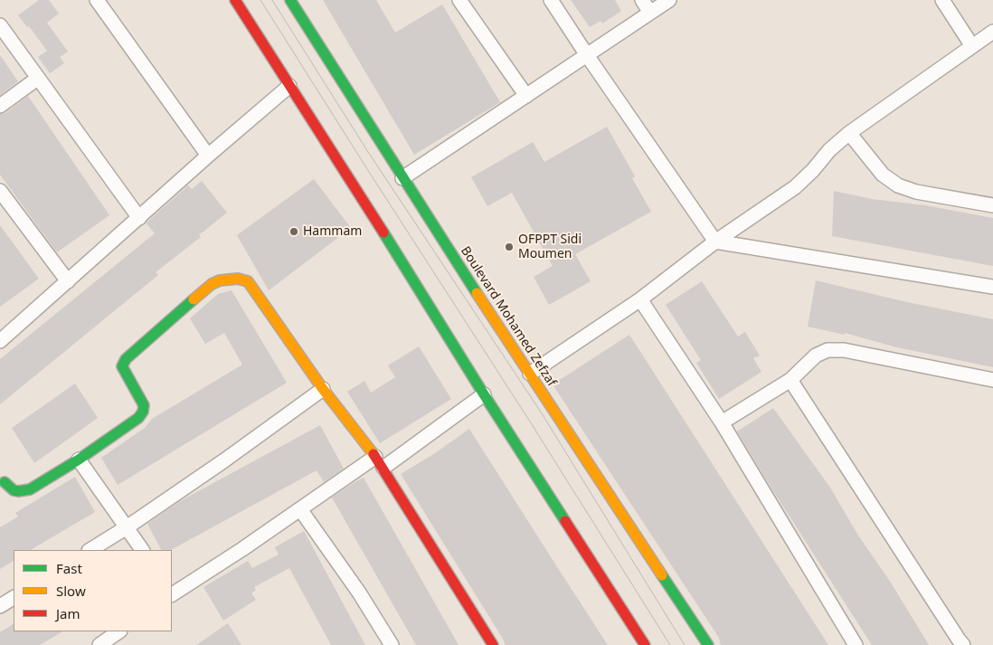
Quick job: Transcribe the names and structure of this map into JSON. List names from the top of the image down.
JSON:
{
  "streets": {
    "main road": ["Boulevard Mohamed Zefzaf"]
  },
  "places": ["Hammam", "OFPPT Sidi Moumen"],
  "legend": ["Fast", "Slow", "Jam"]
}
